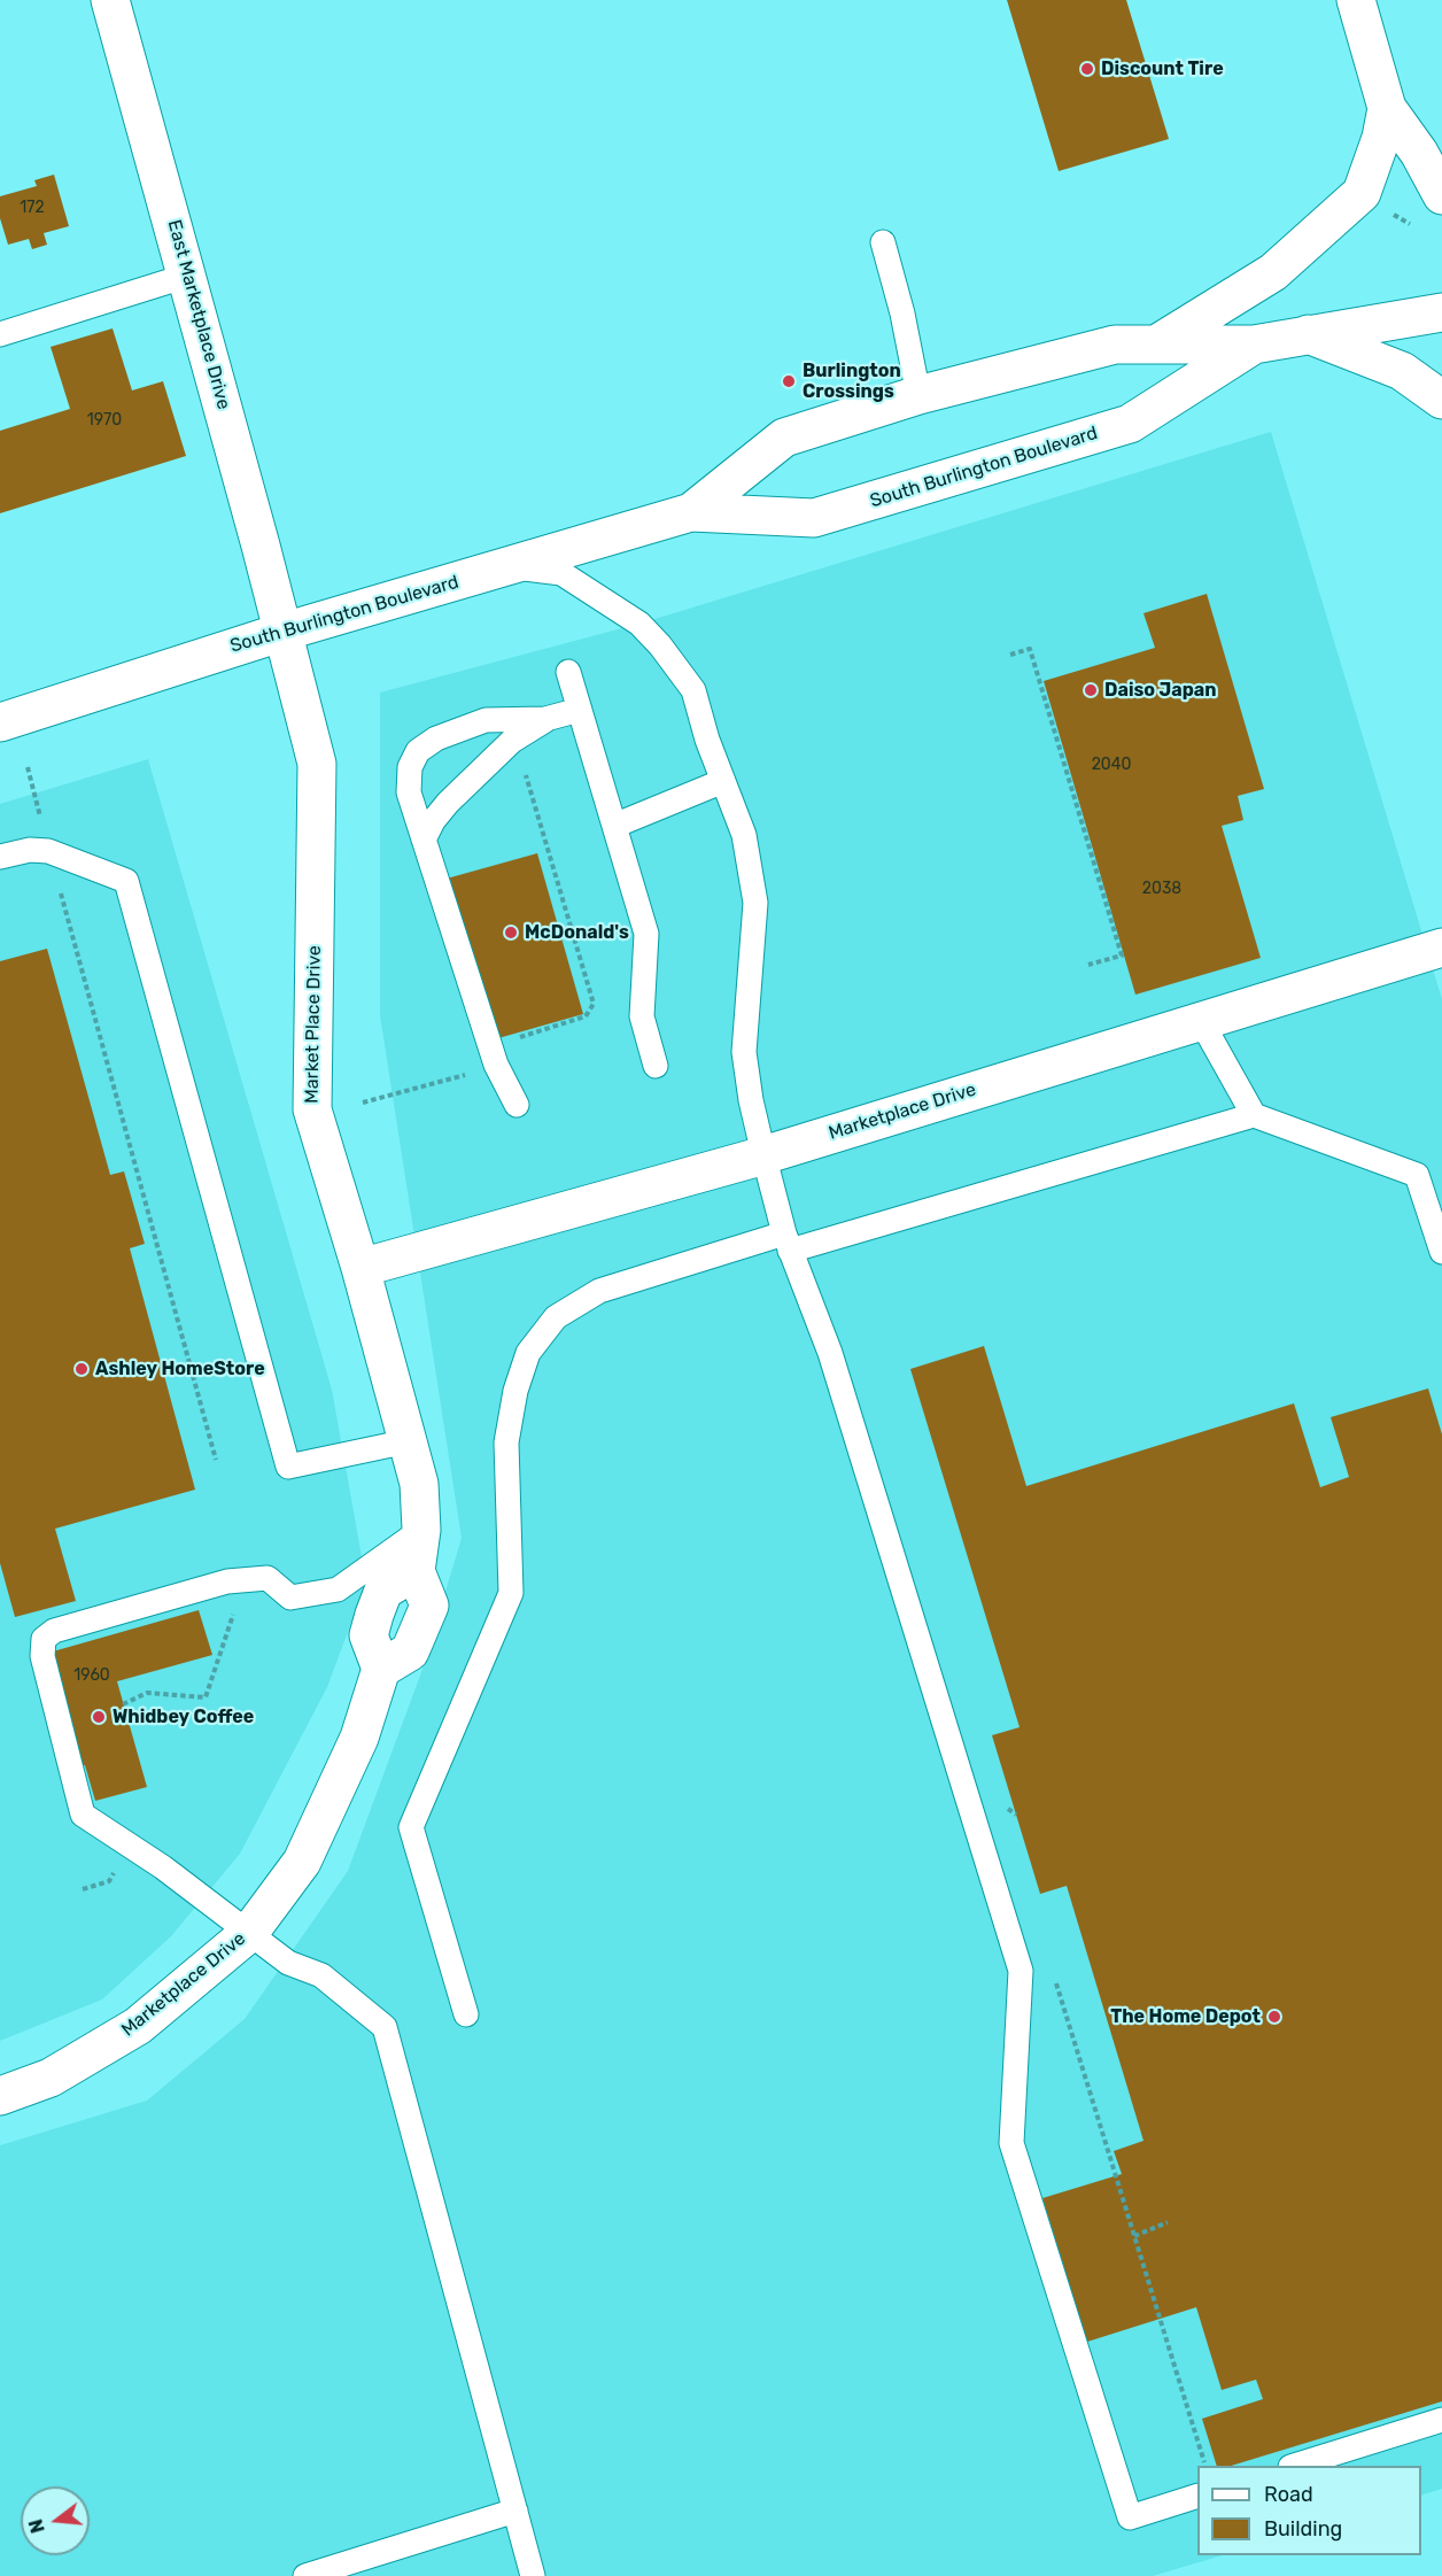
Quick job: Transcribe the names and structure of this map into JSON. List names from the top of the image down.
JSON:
{
  "streets": {
    "street": [
      "East Marketplace Drive",
      "South Burlington Boulevard",
      "Market Place Drive",
      "Marketplace Drive"
    ]
  },
  "crossings": [
    ["East Marketplace Drive", "South Burlington Boulevard"],
    ["East Marketplace Drive", "Market Place Drive"],
    ["South Burlington Boulevard", "Market Place Drive"],
    ["Market Place Drive", "Marketplace Drive"]
  ],
  "places": [
    "Discount Tire",
    "Burlington Crossings",
    "Daiso Japan",
    "McDonald's",
    "Ashley HomeStore",
    "Whidbey Coffee",
    "The Home Depot"
  ],
  "house_numbers": [
    "172",
    "1970",
    "2040",
    "2038",
    "1960"
  ],
  "legend": ["Road", "Building"],
  "north": "left"
}
